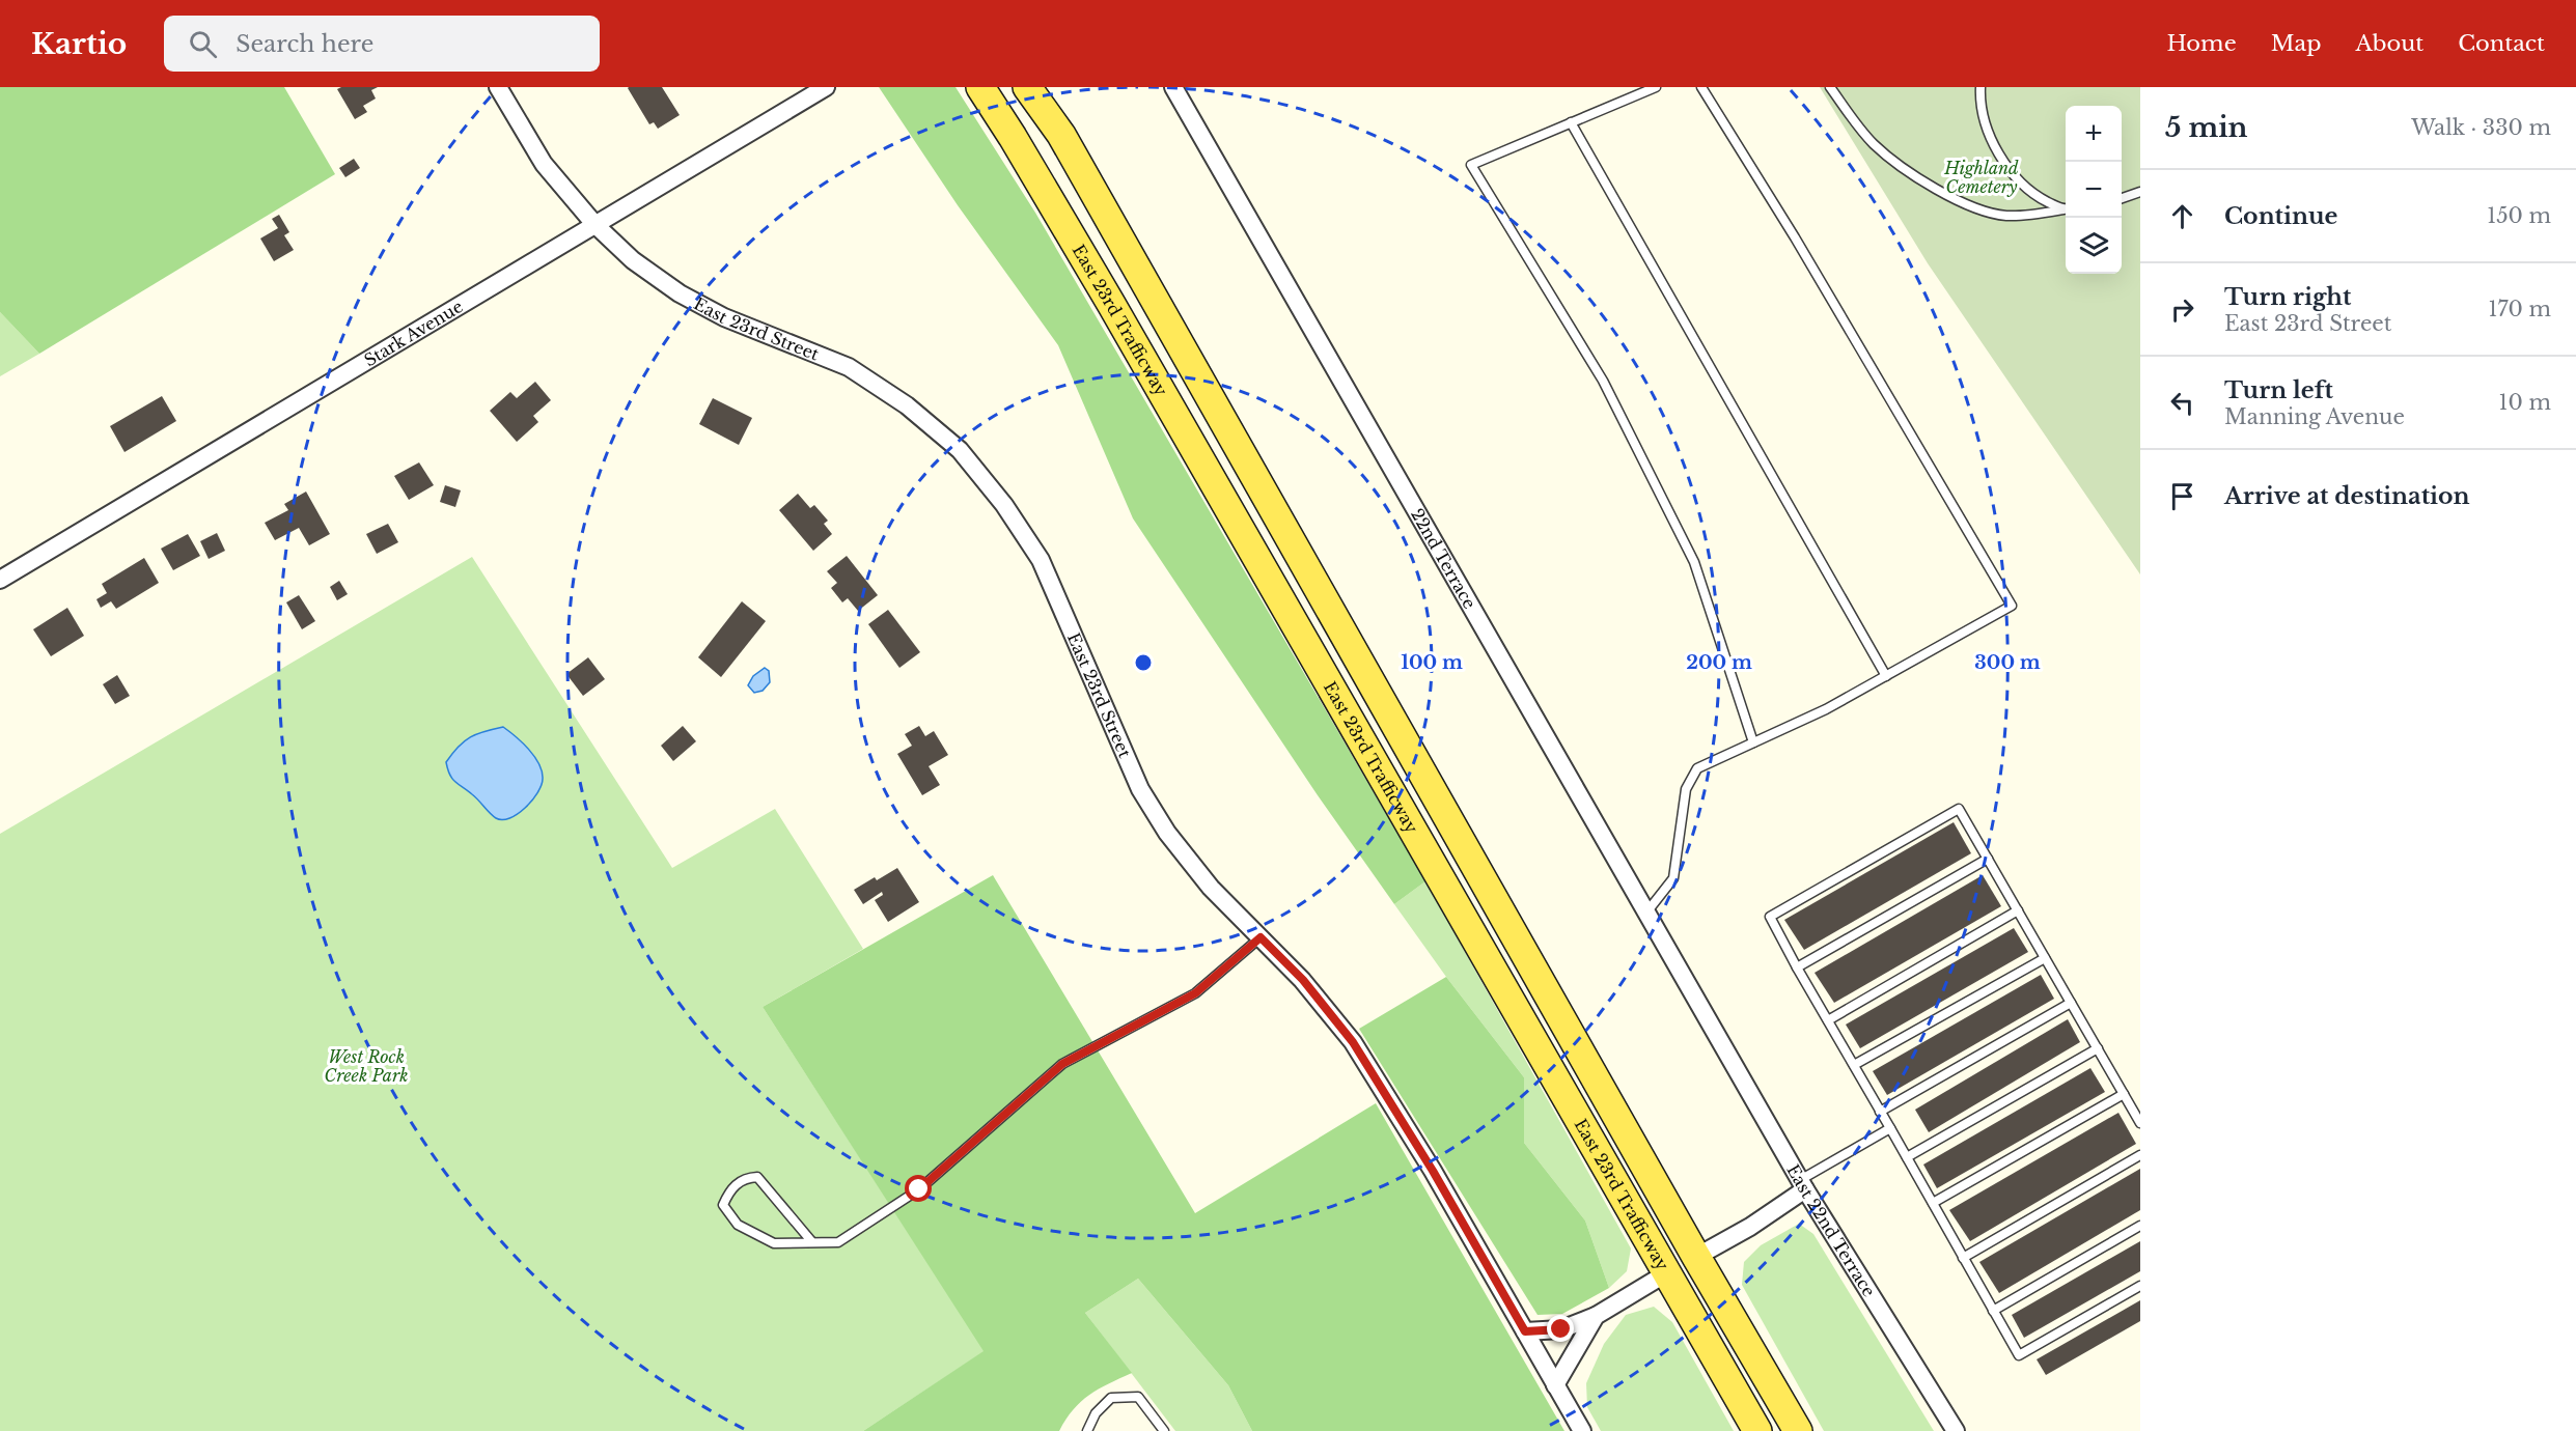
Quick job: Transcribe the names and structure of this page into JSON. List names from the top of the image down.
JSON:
{
  "streets": {
    "main road": ["East 23rd Trafficway"],
    "street": [
      "East 23rd Street",
      "Stark Avenue",
      "22nd Terrace",
      "East 22nd Terrace"
    ]
  },
  "crossings": [
    ["East 23rd Street", "Stark Avenue"],
    ["22nd Terrace", "East 22nd Terrace"]
  ],
  "parks": ["Highland Cemetery", "West Rock Creek Park"],
  "page": {
    "header": "Kartio",
    "search": "Search here",
    "nav": [
      "Home",
      "Map",
      "About",
      "Contact"
    ],
    "heading": ["5 min", "Walk · 330 m"],
    "map_buttons": ["+", "−"],
    "list": [
      ["Continue", "150 m"],
      ["Turn right", "East 23rd Street", "170 m"],
      ["Turn left", "Manning Avenue", "10 m"],
      "Arrive at destination"
    ]
  },
  "rings": ["100 m", "200 m", "300 m"]
}
